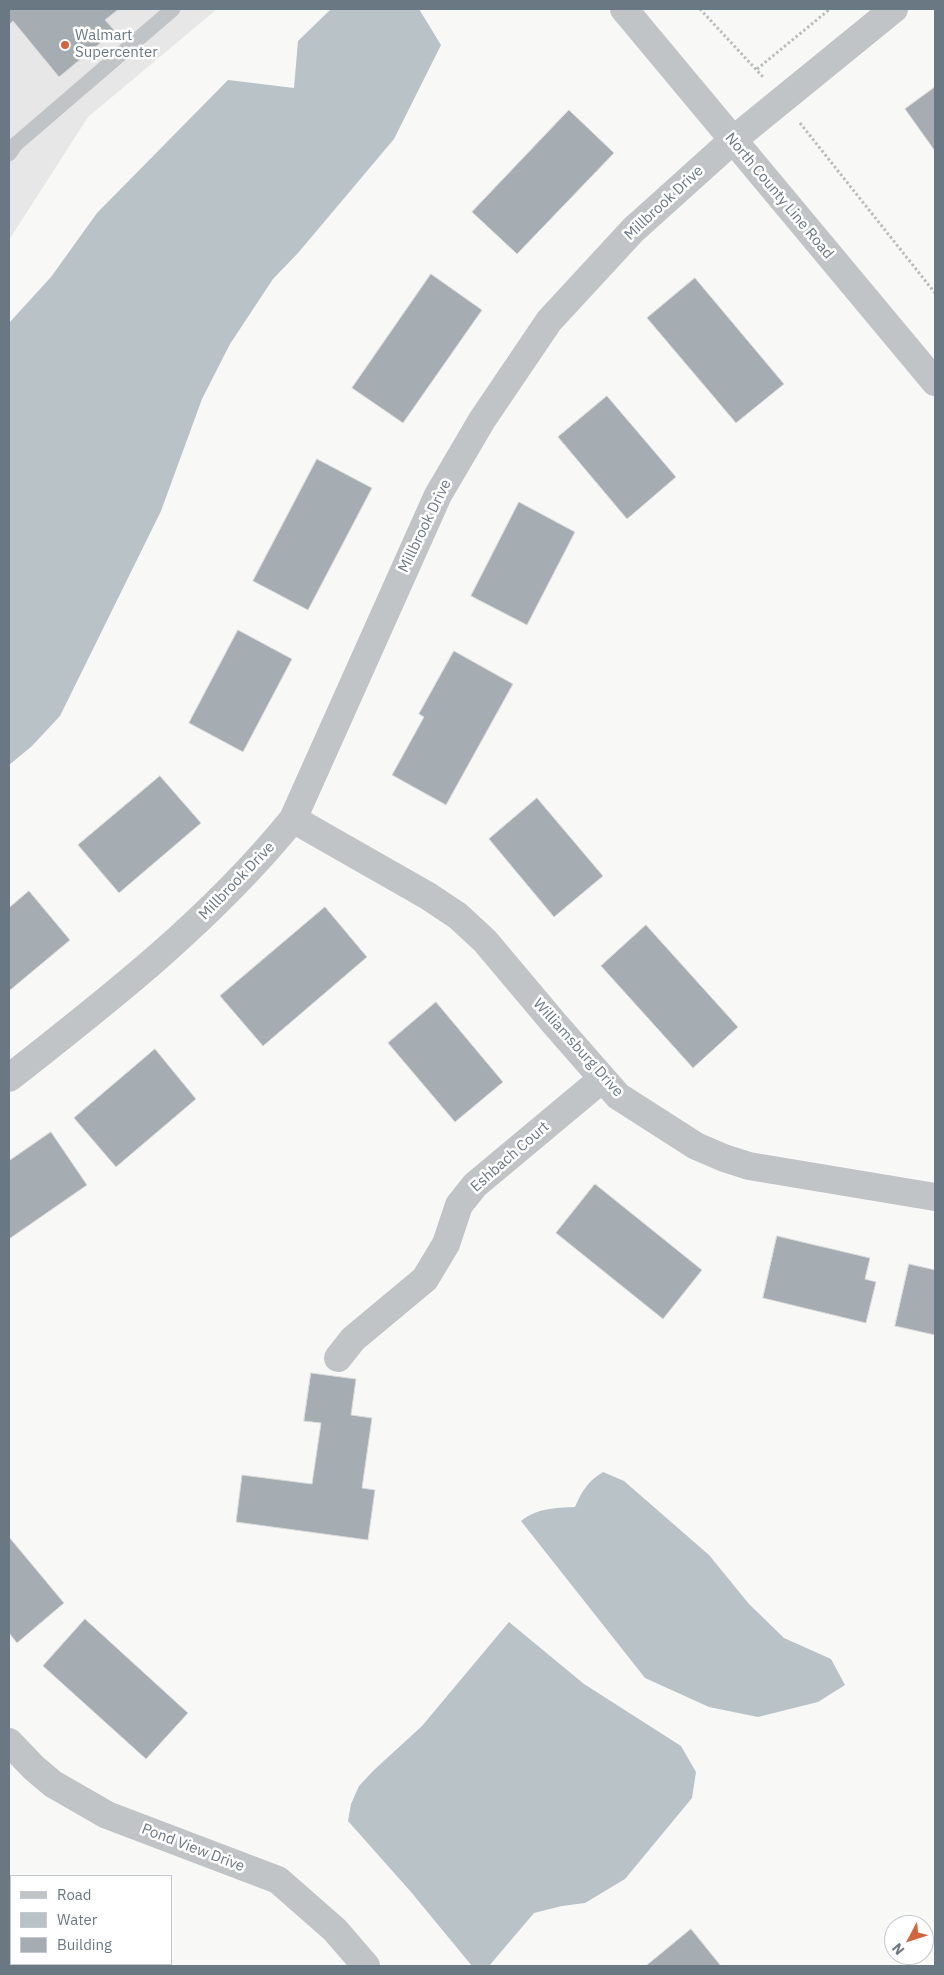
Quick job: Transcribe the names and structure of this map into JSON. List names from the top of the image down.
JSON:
{
  "streets": {
    "street": [
      "North County Line Road",
      "Millbrook Drive",
      "Williamsburg Drive",
      "Eshbach Court",
      "Pond View Drive"
    ]
  },
  "crossings": [
    ["North County Line Road", "Millbrook Drive"],
    ["Millbrook Drive", "Williamsburg Drive"],
    ["Williamsburg Drive", "Eshbach Court"]
  ],
  "places": ["Walmart Supercenter"],
  "legend": ["Road", "Water", "Building"],
  "north": "bottom left"
}
